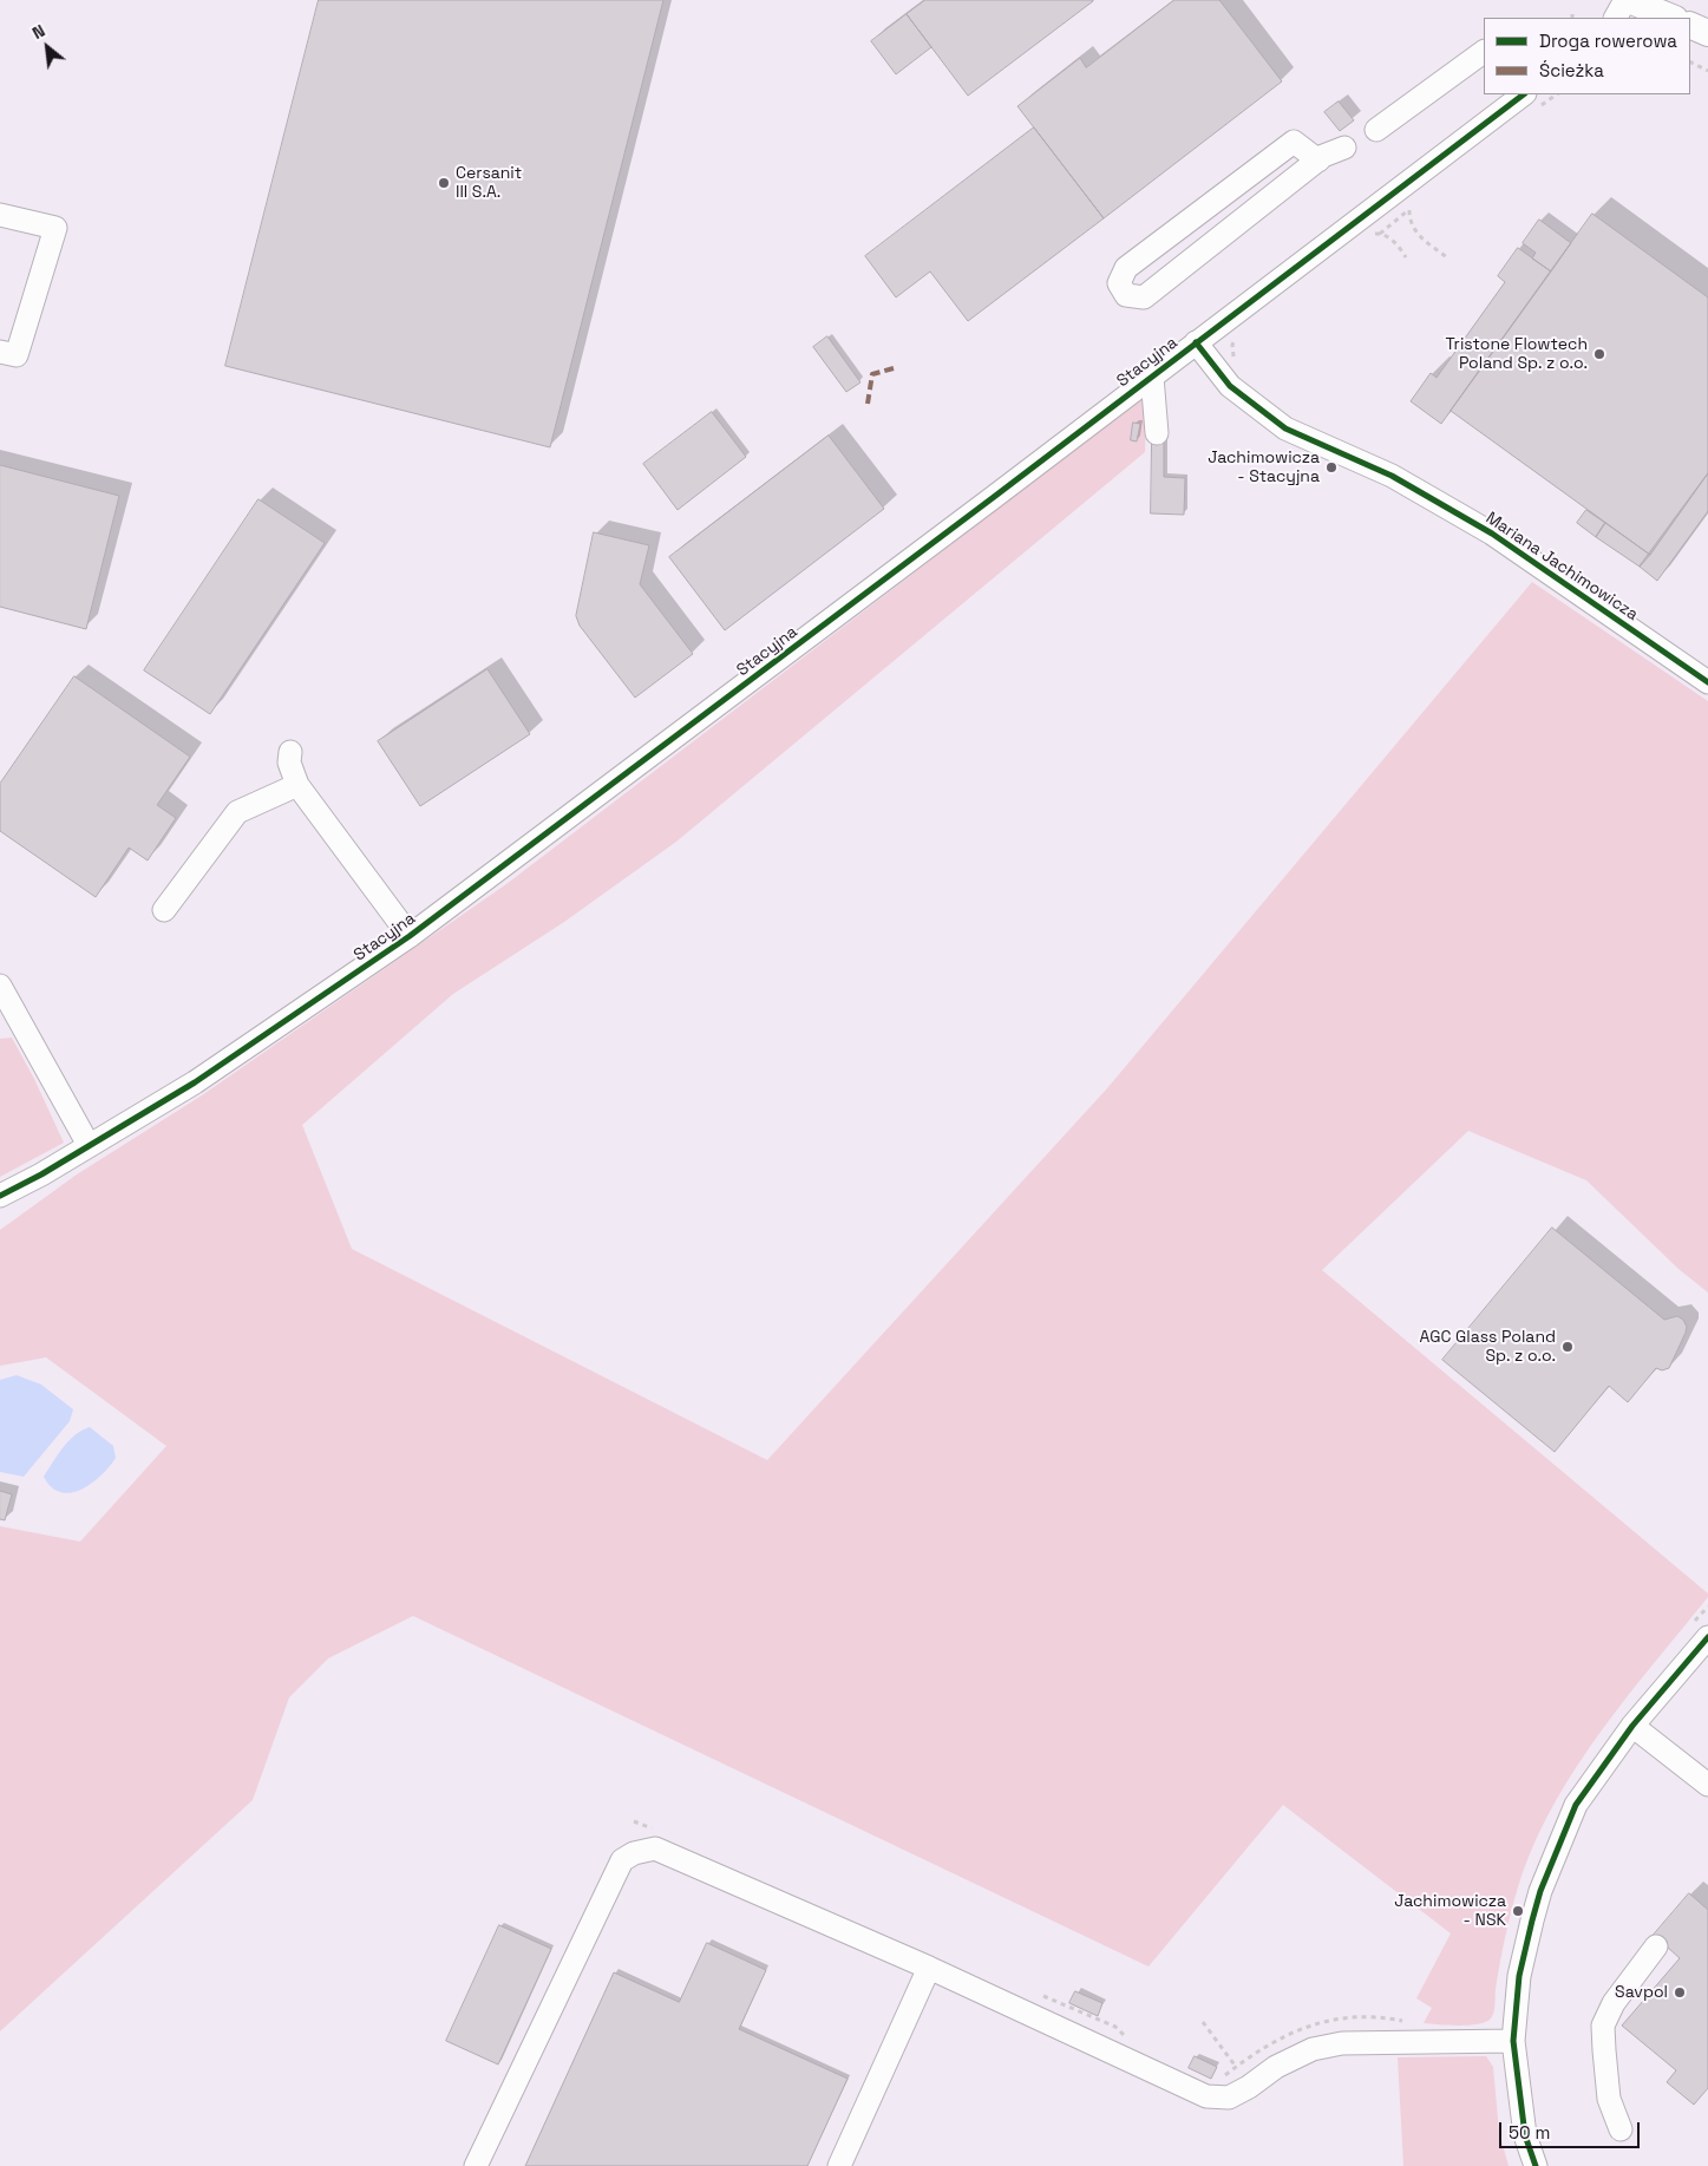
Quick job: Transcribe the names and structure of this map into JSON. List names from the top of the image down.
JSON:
{
  "streets": {
    "street": ["Stacyjna", "Mariana Jachimowicza"]
  },
  "crossings": [
    ["Stacyjna", "Mariana Jachimowicza"]
  ],
  "places": [
    "Cersanit III S.A.",
    "Tristone Flowtech Poland Sp. z o.o.",
    "Jachimowicza - Stacyjna",
    "AGC Glass Poland Sp. z o.o.",
    "Jachimowicza - NSK",
    "Savpol"
  ],
  "legend": ["Droga rowerowa", "Ścieżka"],
  "scale_bar": "50 m",
  "north": "top left"
}
